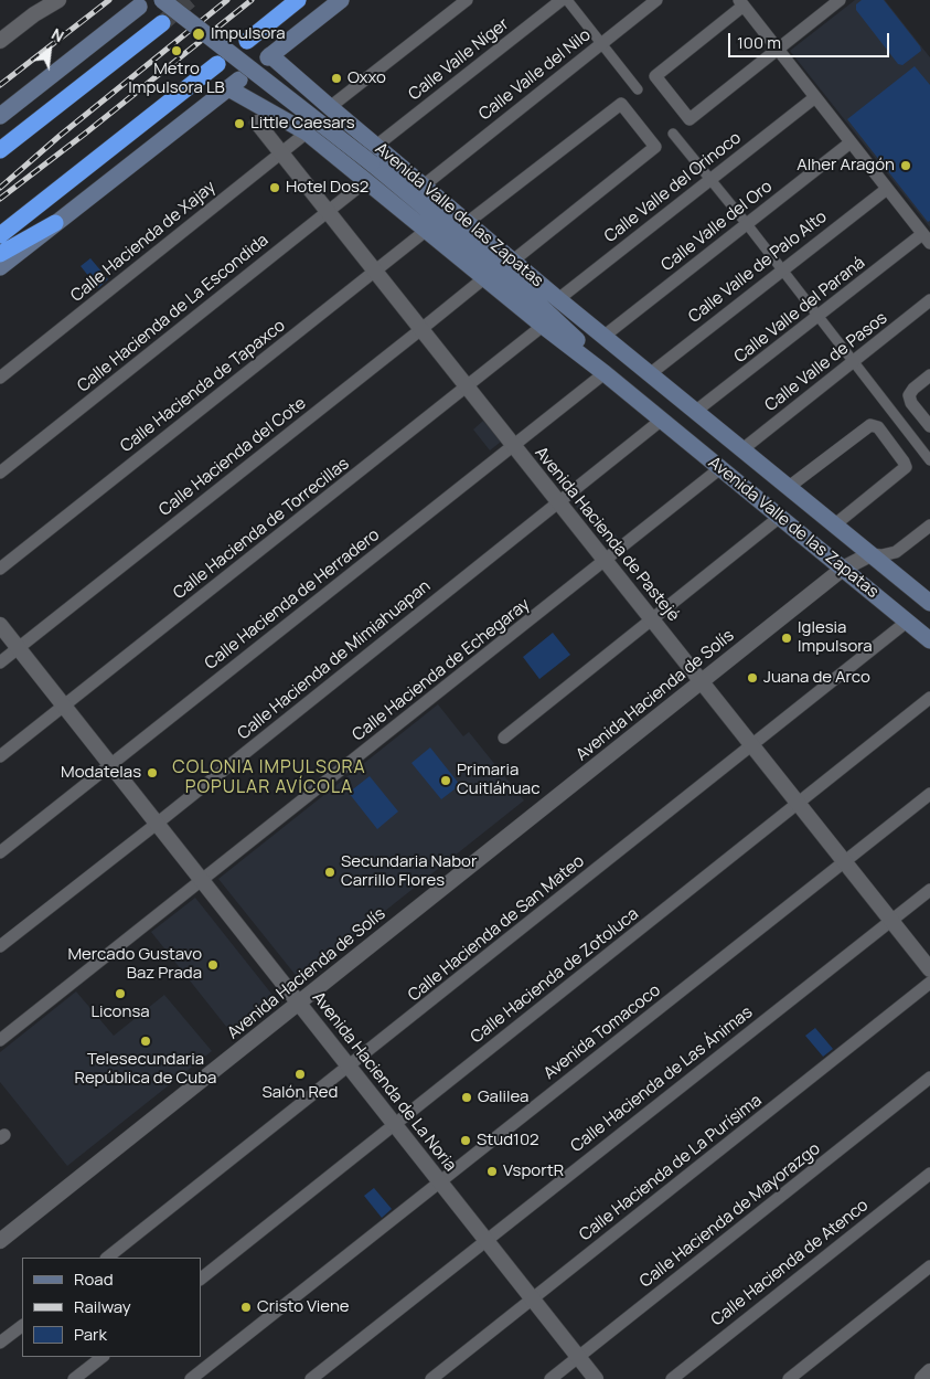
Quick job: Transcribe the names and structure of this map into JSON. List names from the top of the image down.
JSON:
{
  "streets": {
    "main road": ["Avenida Valle de las Zapatas"],
    "street": [
      "Calle Valle Níger",
      "Calle Valle del Nilo",
      "Calle Valle del Orinoco",
      "Calle Valle del Oro",
      "Calle Hacienda de Xajay",
      "Calle Valle de Palo Alto",
      "Calle Valle del Paraná",
      "Calle Hacienda de La Escondida",
      "Calle Valle de Pasos",
      "Calle Hacienda de Tapaxco",
      "Calle Hacienda del Cote",
      "Calle Hacienda de Torrecillas",
      "Avenida Hacienda de Pastejé",
      "Calle Hacienda de Herradero",
      "Calle Hacienda de Mimiahuapan",
      "Calle Hacienda de Echegaray",
      "Avenida Hacienda de Solís",
      "Calle Hacienda de San Mateo",
      "Calle Hacienda de Zotoluca",
      "Avenida Tomacoco",
      "Calle Hacienda de Las Ánimas",
      "Avenida Hacienda de La Noria",
      "Calle Hacienda de La Purísima",
      "Calle Hacienda de Mayorazgo",
      "Calle Hacienda de Atenco"
    ]
  },
  "crossings": [
    ["Calle Valle Níger", "Avenida Valle de las Zapatas"],
    ["Calle Valle del Nilo", "Avenida Valle de las Zapatas"],
    ["Calle Valle del Orinoco", "Avenida Valle de las Zapatas"],
    ["Avenida Valle de las Zapatas", "Calle Valle del Oro"],
    ["Avenida Valle de las Zapatas", "Calle Hacienda de Xajay"],
    ["Avenida Valle de las Zapatas", "Calle Valle de Palo Alto"],
    ["Avenida Valle de las Zapatas", "Calle Valle del Paraná"],
    ["Avenida Valle de las Zapatas", "Calle Hacienda de La Escondida"],
    ["Avenida Valle de las Zapatas", "Calle Valle de Pasos"],
    ["Avenida Valle de las Zapatas", "Calle Hacienda de Tapaxco"],
    ["Avenida Valle de las Zapatas", "Calle Hacienda del Cote"],
    ["Avenida Valle de las Zapatas", "Calle Hacienda de Torrecillas"],
    ["Avenida Valle de las Zapatas", "Calle Hacienda de Herradero"],
    ["Avenida Valle de las Zapatas", "Calle Hacienda de Mimiahuapan"],
    ["Avenida Valle de las Zapatas", "Calle Hacienda de Echegaray"],
    ["Avenida Valle de las Zapatas", "Avenida Hacienda de Solís"],
    ["Avenida Valle de las Zapatas", "Calle Hacienda de San Mateo"],
    ["Calle Hacienda de Xajay", "Avenida Hacienda de Pastejé"],
    ["Calle Hacienda de La Escondida", "Avenida Hacienda de Pastejé"],
    ["Calle Hacienda de Tapaxco", "Avenida Hacienda de Pastejé"],
    ["Calle Hacienda del Cote", "Avenida Hacienda de Pastejé"],
    ["Calle Hacienda del Cote", "Avenida Hacienda de La Noria"],
    ["Calle Hacienda de Torrecillas", "Avenida Hacienda de Pastejé"],
    ["Calle Hacienda de Torrecillas", "Avenida Hacienda de La Noria"],
    ["Avenida Hacienda de Pastejé", "Calle Hacienda de Herradero"],
    ["Avenida Hacienda de Pastejé", "Calle Hacienda de Mimiahuapan"],
    ["Avenida Hacienda de Pastejé", "Calle Hacienda de Echegaray"],
    ["Avenida Hacienda de Pastejé", "Avenida Hacienda de Solís"],
    ["Avenida Hacienda de Pastejé", "Calle Hacienda de San Mateo"],
    ["Avenida Hacienda de Pastejé", "Calle Hacienda de Zotoluca"],
    ["Avenida Hacienda de Pastejé", "Avenida Tomacoco"],
    ["Avenida Hacienda de Pastejé", "Calle Hacienda de Las Ánimas"],
    ["Calle Hacienda de Herradero", "Avenida Hacienda de La Noria"],
    ["Calle Hacienda de Mimiahuapan", "Avenida Hacienda de La Noria"],
    ["Calle Hacienda de Echegaray", "Avenida Hacienda de La Noria"],
    ["Avenida Hacienda de Solís", "Avenida Hacienda de La Noria"],
    ["Calle Hacienda de San Mateo", "Avenida Hacienda de La Noria"],
    ["Calle Hacienda de Zotoluca", "Avenida Hacienda de La Noria"],
    ["Avenida Tomacoco", "Avenida Hacienda de La Noria"],
    ["Calle Hacienda de Las Ánimas", "Avenida Hacienda de La Noria"],
    ["Avenida Hacienda de La Noria", "Calle Hacienda de La Purísima"],
    ["Avenida Hacienda de La Noria", "Calle Hacienda de Mayorazgo"]
  ],
  "districts": ["COLONIA IMPULSORA POPULAR AVÍCOLA"],
  "places": [
    "Impulsora",
    "Metro Impulsora LB",
    "Oxxo",
    "Little Caesars",
    "Alher Aragón",
    "Hotel Dos2",
    "Iglesia Impulsora",
    "Juana de Arco",
    "Modatelas",
    "Primaria Cuitláhuac",
    "Secundaria Nabor Carrillo Flores",
    "Mercado Gustavo Baz Prada",
    "Liconsa",
    "Telesecundaria República de Cuba",
    "Salón Red",
    "Galilea",
    "Stud102",
    "VsportR",
    "Cristo Viene"
  ],
  "legend": ["Road", "Railway", "Park"],
  "scale_bar": "100 m",
  "north": "top right"
}
